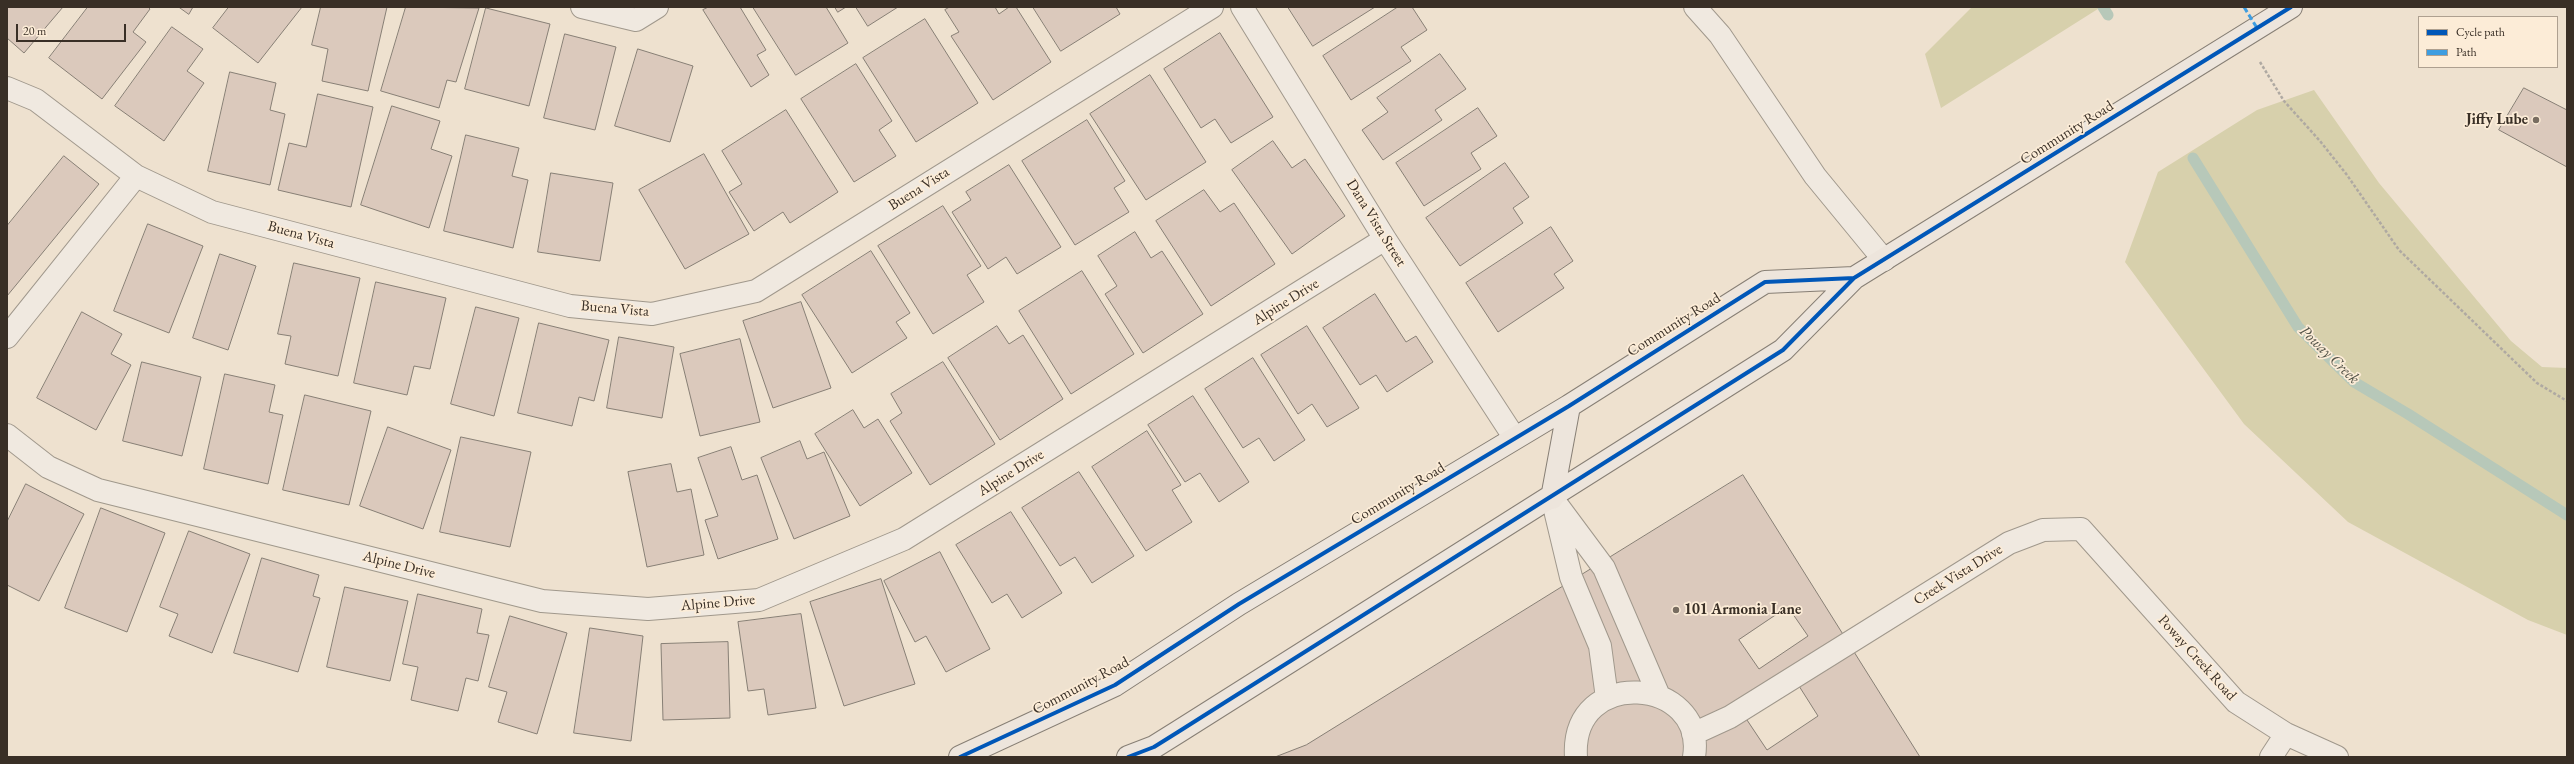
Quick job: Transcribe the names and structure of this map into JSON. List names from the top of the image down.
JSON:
{
  "streets": {
    "main road": ["Community Road"],
    "street": [
      "Buena Vista",
      "Dana Vista Street",
      "Alpine Drive",
      "Creek Vista Drive",
      "Poway Creek Road"
    ]
  },
  "crossings": [
    ["Community Road", "Dana Vista Street"],
    ["Dana Vista Street", "Alpine Drive"],
    ["Creek Vista Drive", "Poway Creek Road"]
  ],
  "water": ["Poway Creek"],
  "places": ["Jiffy Lube", "101 Armonia Lane"],
  "legend": ["Cycle path", "Path"],
  "scale_bar": "20 m"
}
